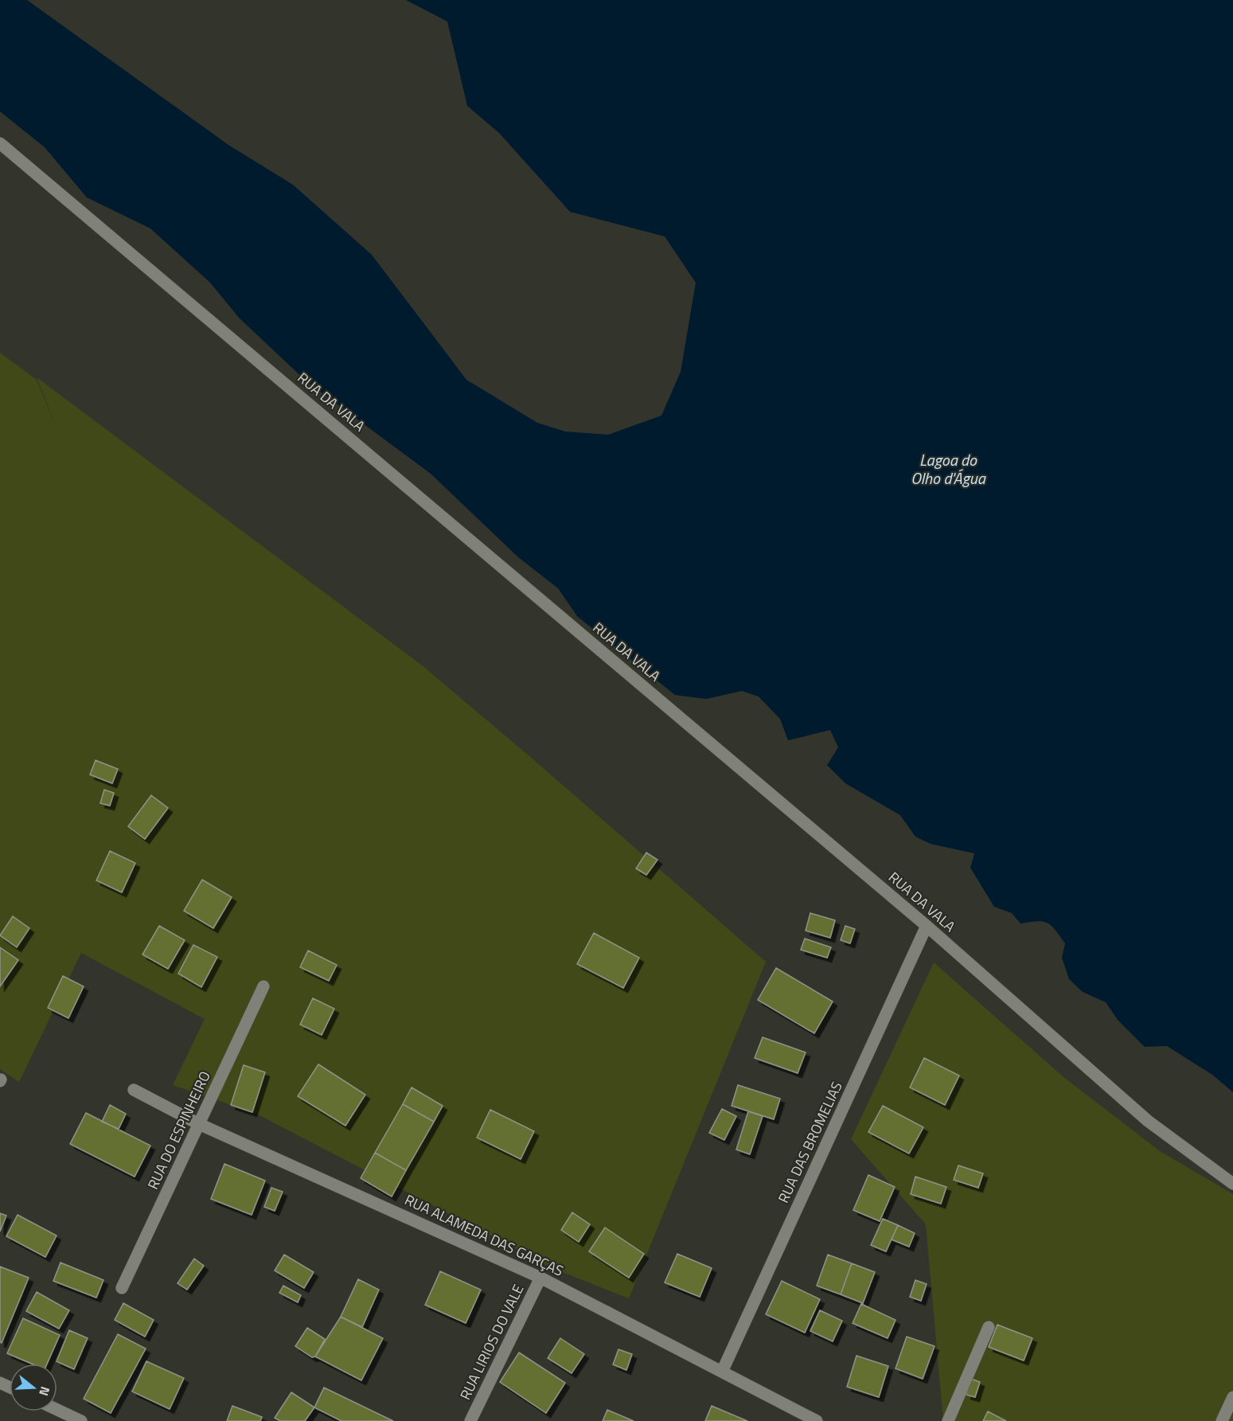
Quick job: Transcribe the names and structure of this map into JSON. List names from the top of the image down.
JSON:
{
  "streets": {
    "street": [
      "RUA DA VALA",
      "RUA DO ESPINHEIRO",
      "RUA DAS BROMELIAS",
      "RUA ALAMEDA DAS GARÇAS",
      "RUA LIRIOS DO VALE"
    ]
  },
  "crossings": [
    ["RUA DA VALA", "RUA DAS BROMELIAS"],
    ["RUA DO ESPINHEIRO", "RUA ALAMEDA DAS GARÇAS"],
    ["RUA DAS BROMELIAS", "RUA ALAMEDA DAS GARÇAS"],
    ["RUA ALAMEDA DAS GARÇAS", "RUA LIRIOS DO VALE"]
  ],
  "water": ["Lagoa do Olho d'Água"],
  "north": "right"
}
